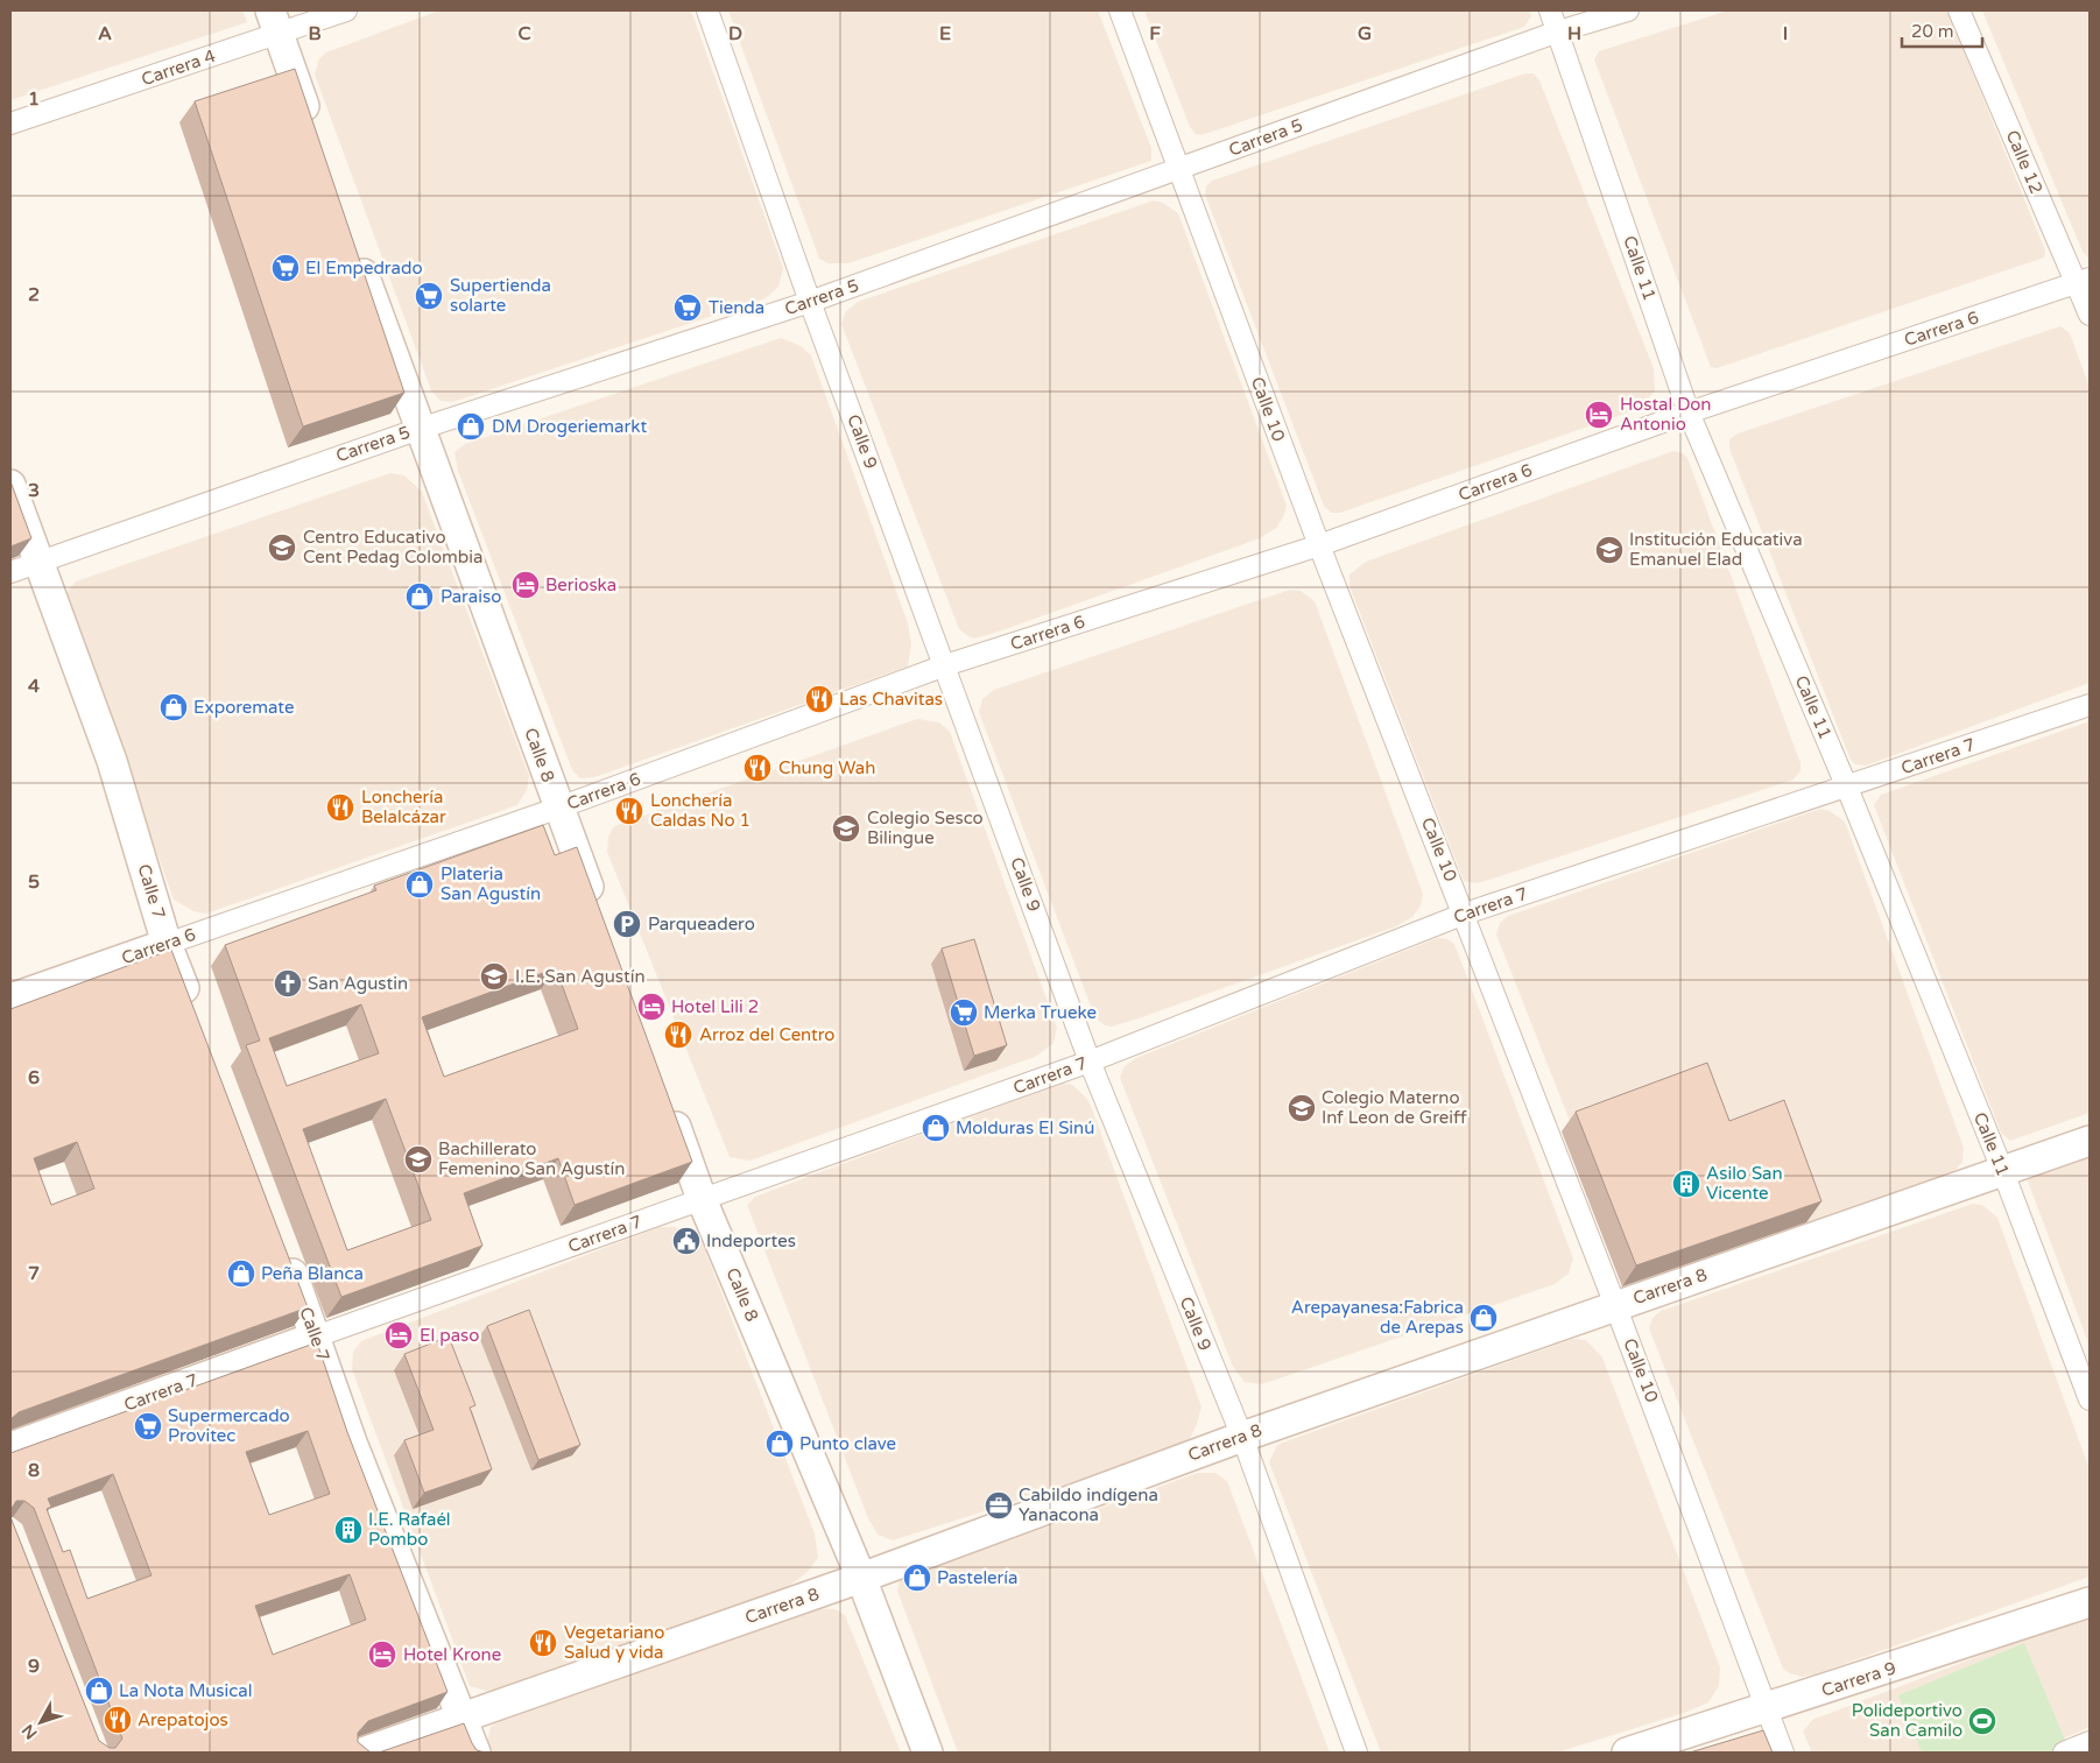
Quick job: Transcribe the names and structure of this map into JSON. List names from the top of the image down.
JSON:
{
  "streets": {
    "street": [
      "Carrera 4",
      "Carrera 5",
      "Calle 12",
      "Calle 11",
      "Carrera 6",
      "Calle 10",
      "Calle 9",
      "Calle 8",
      "Carrera 7",
      "Calle 7",
      "Carrera 8",
      "Carrera 9"
    ]
  },
  "crossings": [
    ["Carrera 5", "Calle 11"],
    ["Carrera 5", "Calle 10"],
    ["Carrera 5", "Calle 9"],
    ["Carrera 5", "Calle 8"],
    ["Carrera 5", "Calle 7"],
    ["Calle 12", "Carrera 6"],
    ["Calle 11", "Carrera 6"],
    ["Calle 11", "Carrera 7"],
    ["Calle 11", "Carrera 8"],
    ["Carrera 6", "Calle 10"],
    ["Carrera 6", "Calle 9"],
    ["Carrera 6", "Calle 8"],
    ["Carrera 6", "Calle 7"],
    ["Calle 10", "Carrera 7"],
    ["Calle 10", "Carrera 8"],
    ["Calle 10", "Carrera 9"],
    ["Calle 9", "Carrera 7"],
    ["Calle 9", "Carrera 8"],
    ["Calle 8", "Carrera 7"],
    ["Calle 8", "Carrera 8"],
    ["Carrera 7", "Calle 7"],
    ["Calle 7", "Carrera 8"]
  ],
  "places": {
    "supermarket": [
      "El Empedrado",
      "Supertienda solarte",
      "Tienda",
      "Merka Trueke",
      "Supermercado Provitec"
    ],
    "hotel": [
      "Hostal Don Antonio",
      "Berioska",
      "Hotel Lili 2",
      "El paso",
      "Hotel Krone"
    ],
    "shop": [
      "DM Drogeriemarkt",
      "Paraiso",
      "Exporemate",
      "Plateria San Agustín",
      "Molduras El Sinú",
      "Peña Blanca",
      "Arepayanesa:Fabrica de Arepas",
      "Punto clave",
      "Pastelería",
      "La Nota Musical"
    ],
    "school or university": [
      "Centro Educativo Cent Pedag Colombia",
      "Institución Educativa Emanuel Elad",
      "Colegio Sesco Bilingue",
      "I.E. San Agustín",
      "Colegio Materno Inf Leon de Greiff",
      "Bachillerato Femenino San Agustín"
    ],
    "restaurant": [
      "Las Chavitas",
      "Chung Wah",
      "Lonchería Belalcázar",
      "Lonchería Caldas No 1",
      "Arroz del Centro",
      "Vegetariano Salud y vida",
      "Arepatojos"
    ],
    "parking": ["Parqueadero"],
    "church": ["San Agustin"],
    "building": ["Asilo San Vicente", "I.E. Rafaél Pombo"],
    "public building": ["Indeportes"],
    "office": ["Cabildo indígena Yanacona"],
    "sports": ["Polideportivo San Camilo"]
  },
  "scale_bar": "20 m",
  "north": "bottom left",
  "grid": {
    "columns": [
      "A",
      "B",
      "C",
      "D",
      "E",
      "F",
      "G",
      "H",
      "I"
    ],
    "rows": [
      "1",
      "2",
      "3",
      "4",
      "5",
      "6",
      "7",
      "8",
      "9"
    ]
  }
}
